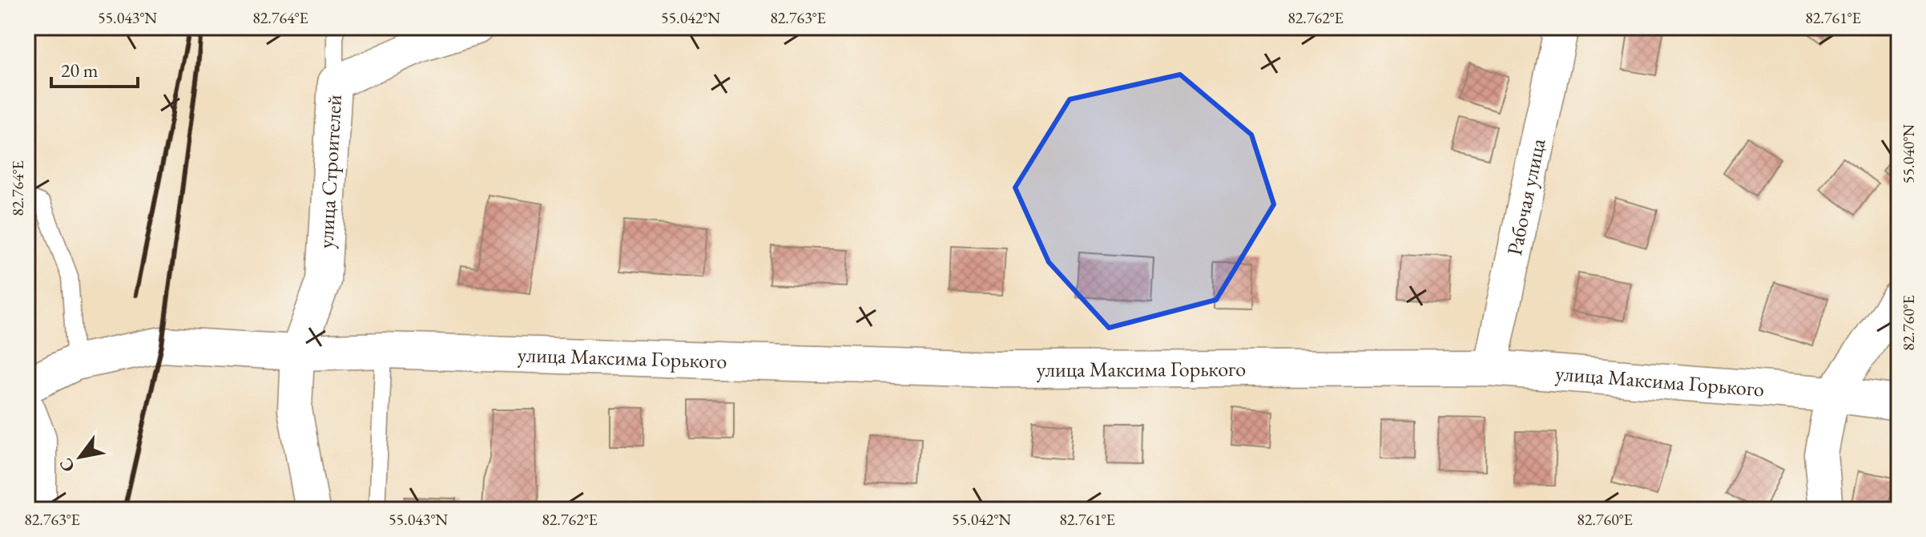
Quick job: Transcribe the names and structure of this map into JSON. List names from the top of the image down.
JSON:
{
  "streets": {
    "street": ["улица Строителей", "Рабочая улица", "улица Максима Горького"]
  },
  "crossings": [
    ["улица Строителей", "улица Максима Горького"],
    ["Рабочая улица", "улица Максима Горького"]
  ],
  "scale_bar": "20 m",
  "north": "bottom left",
  "coordinates": [
    "55.043°N",
    "82.764°E",
    "55.042°N",
    "82.763°E",
    "82.762°E",
    "82.761°E",
    "55.040°N",
    "82.760°E"
  ]
}
